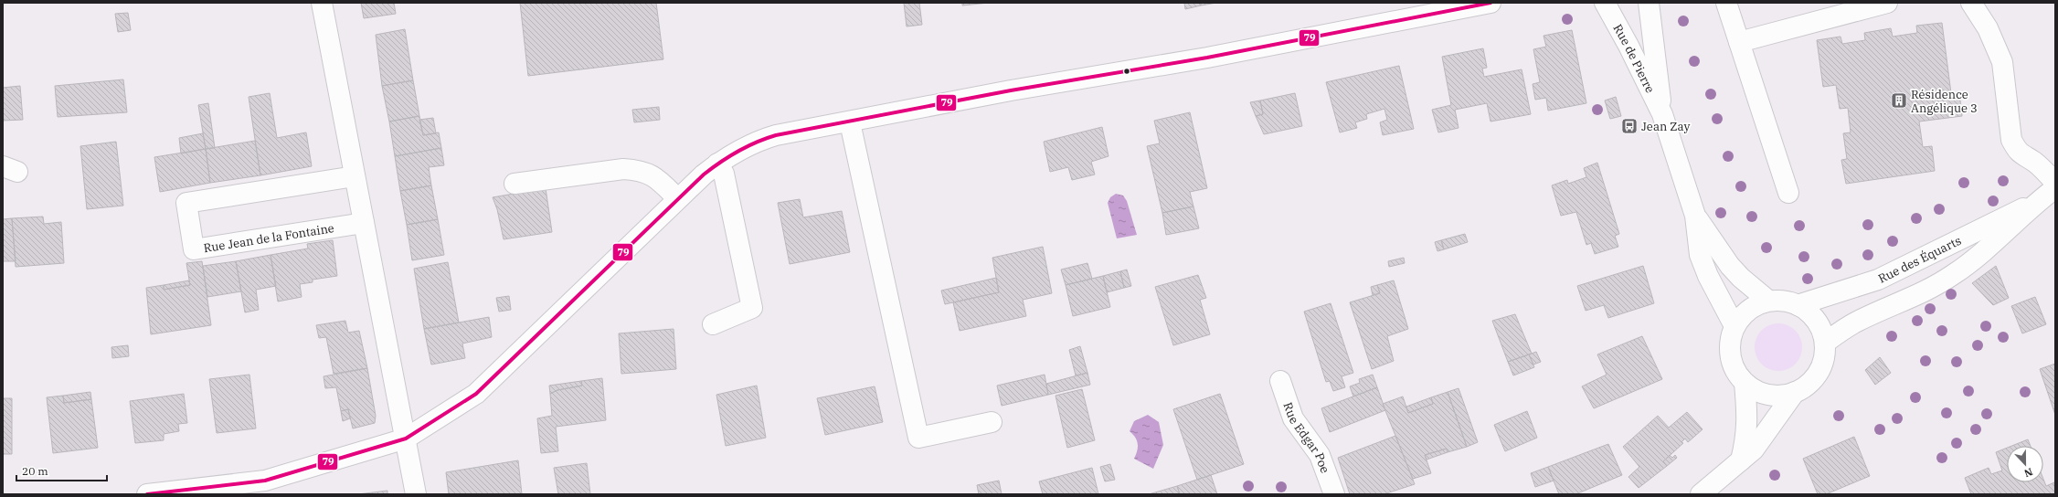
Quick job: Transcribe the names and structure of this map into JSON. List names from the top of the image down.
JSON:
{
  "streets": {
    "street": [
      "Rue de Pierre",
      "Rue Jean de la Fontaine",
      "Rue des Équarts",
      "Rue Edgar Poe"
    ]
  },
  "crossings": [
    ["Rue de Pierre", "Rue des Équarts"]
  ],
  "places": {
    "building": ["Résidence Angélique 3"],
    "bus stop": ["Jean Zay"]
  },
  "lines": ["transit line 79"],
  "scale_bar": "20 m",
  "north": "bottom"
}
